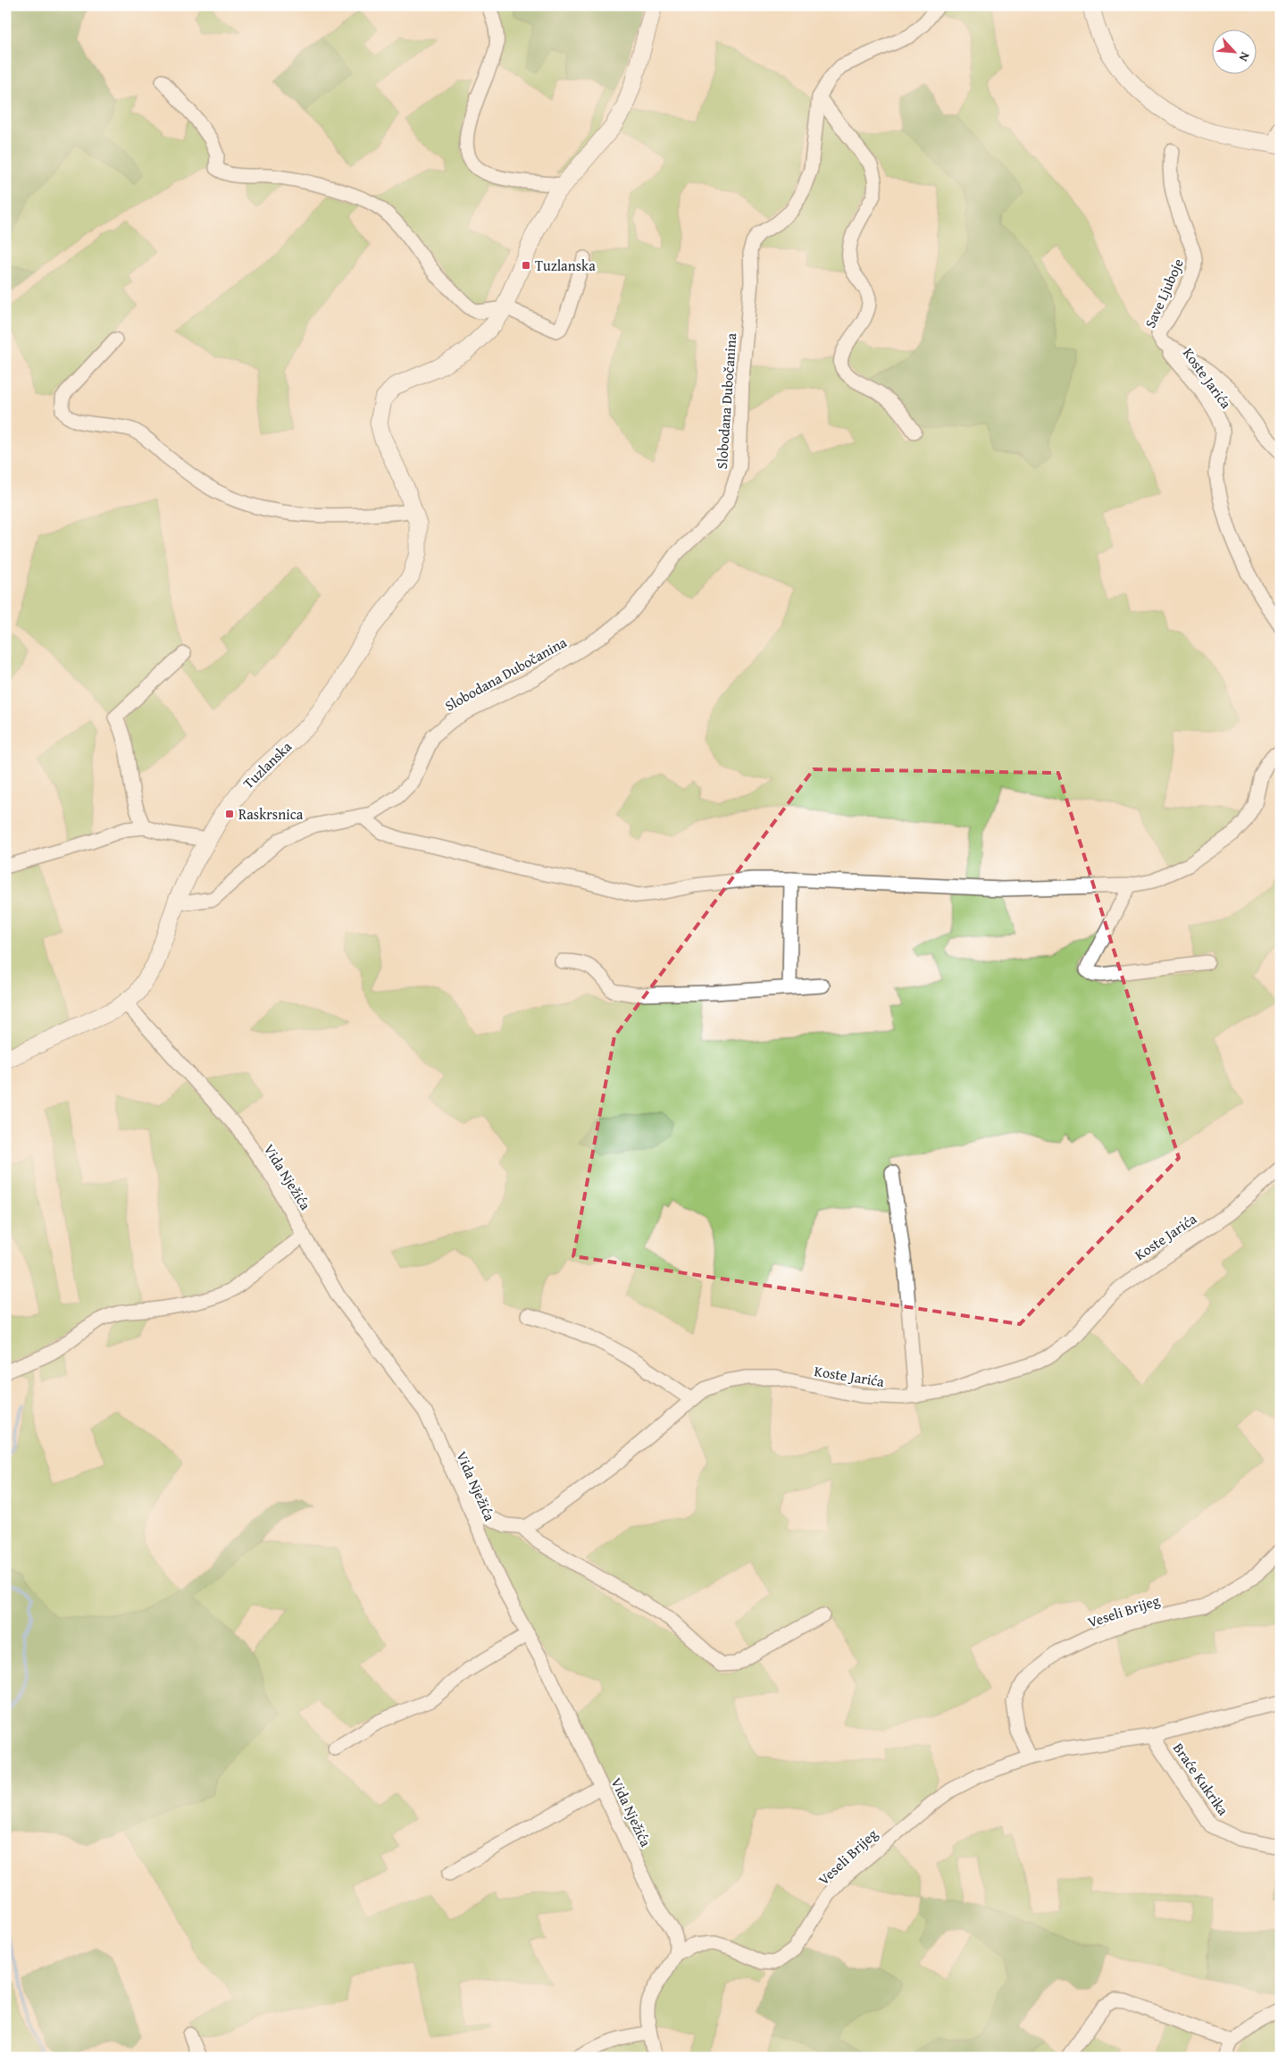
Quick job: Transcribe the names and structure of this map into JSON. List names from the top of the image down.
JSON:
{
  "streets": {
    "street": [
      "Save Ljuboje",
      "Koste Jarića",
      "Slobodana Dubočanina",
      "Tuzlanska",
      "Vida Nježića",
      "Veseli Brijeg",
      "Braće Kukrika"
    ]
  },
  "crossings": [
    ["Save Ljuboje", "Koste Jarića"],
    ["Slobodana Dubočanina", "Tuzlanska"],
    ["Tuzlanska", "Vida Nježića"],
    ["Veseli Brijeg", "Braće Kukrika"]
  ],
  "places": {
    "transit": ["Tuzlanska", "Raskrsnica"]
  },
  "north": "bottom right"
}
